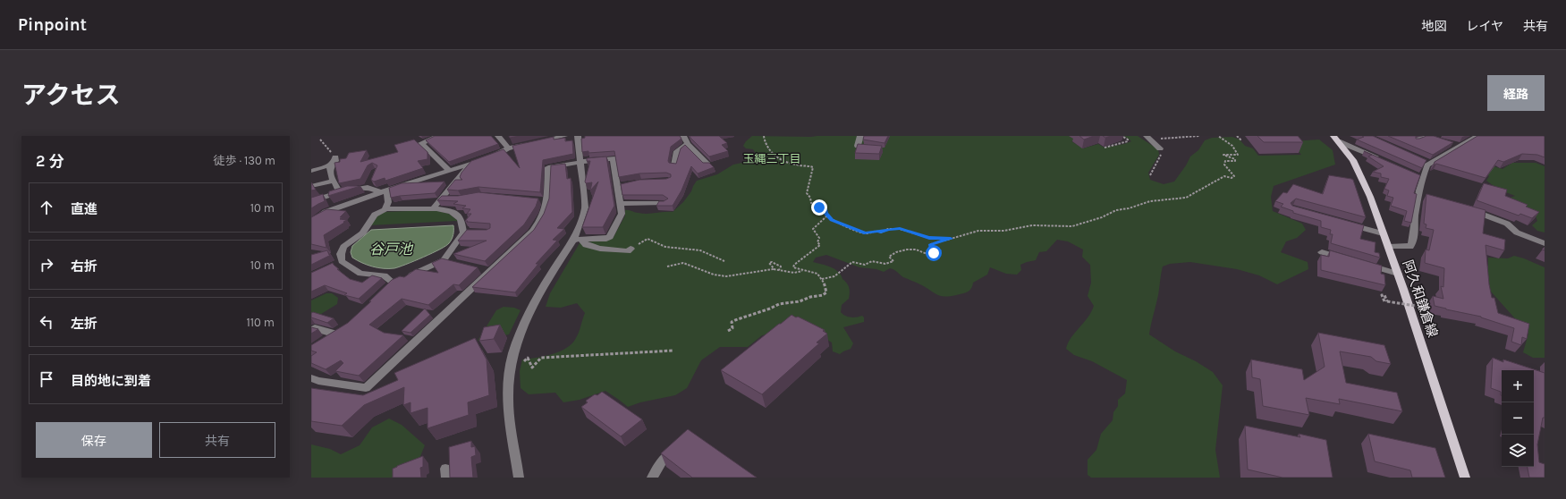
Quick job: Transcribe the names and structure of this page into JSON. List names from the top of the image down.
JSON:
{
  "streets": {
    "main road": ["阿久和鎌倉線"]
  },
  "districts": ["玉縄三丁目"],
  "water": ["谷戸池"],
  "page": {
    "header": "Pinpoint",
    "nav": ["地図", "レイヤ", "共有"],
    "title": "アクセス",
    "buttons": [
      "経路",
      ["保存", "共有"]
    ],
    "heading": ["2 分", "徒歩 · 130 m"],
    "list": [
      ["直進", "10 m"],
      ["右折", "10 m"],
      ["左折", "110 m"],
      "目的地に到着"
    ],
    "map_buttons": ["+", "−"]
  }
}
